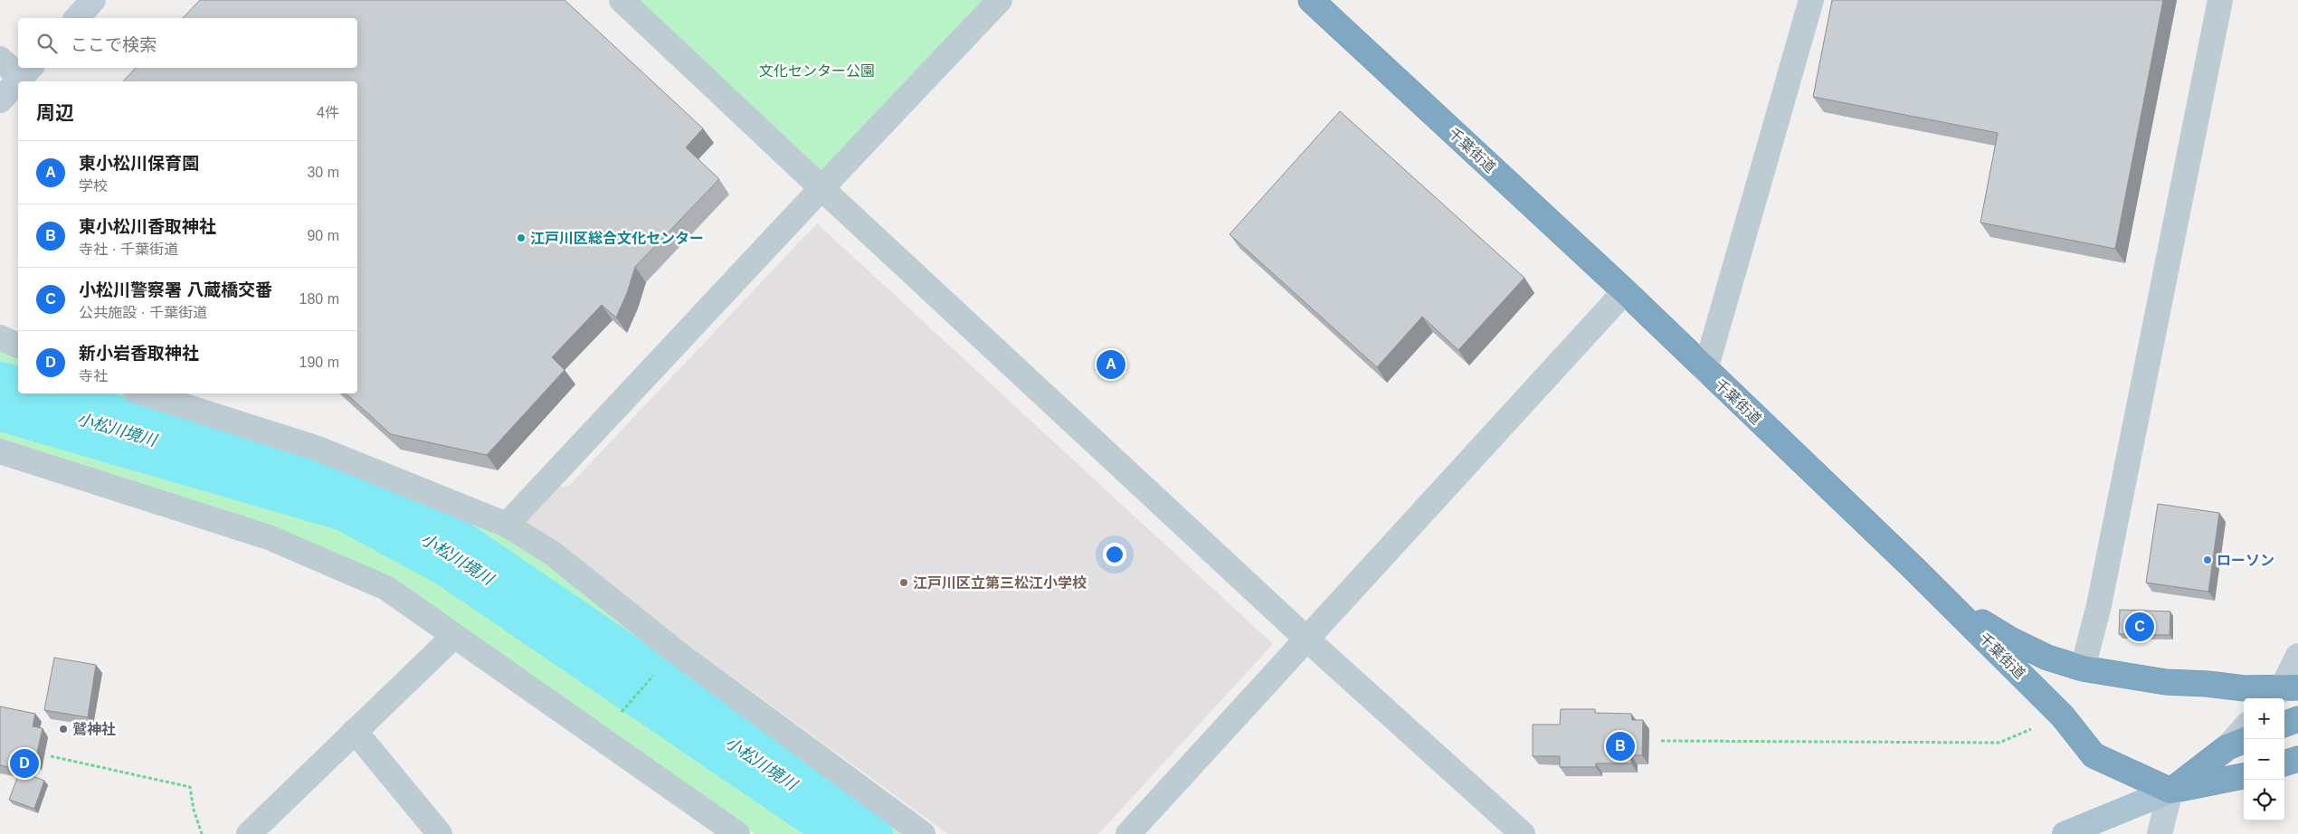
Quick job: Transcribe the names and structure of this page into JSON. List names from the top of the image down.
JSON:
{
  "streets": {
    "highway": ["千葉街道"]
  },
  "water": ["小松川境川"],
  "parks": ["文化センター公園"],
  "places": [
    "江戸川区総合文化センター",
    "ローソン",
    "江戸川区立第三松江小学校",
    "鷲神社"
  ],
  "page": {
    "search": "ここで検索",
    "heading": ["周辺", "4件"],
    "list": [
      {
        "mark": "A",
        "name": "東小松川保育園",
        "note": "学校",
        "value": "30 m"
      },
      {
        "mark": "B",
        "name": "東小松川香取神社",
        "note": "寺社 · 千葉街道",
        "value": "90 m"
      },
      {
        "mark": "C",
        "name": "小松川警察署 八蔵橋交番",
        "note": "公共施設 · 千葉街道",
        "value": "180 m"
      },
      {
        "mark": "D",
        "name": "新小岩香取神社",
        "note": "寺社",
        "value": "190 m"
      }
    ],
    "pins": [
      "A",
      "C",
      "B",
      "D"
    ],
    "map_buttons": ["+", "−"]
  }
}
